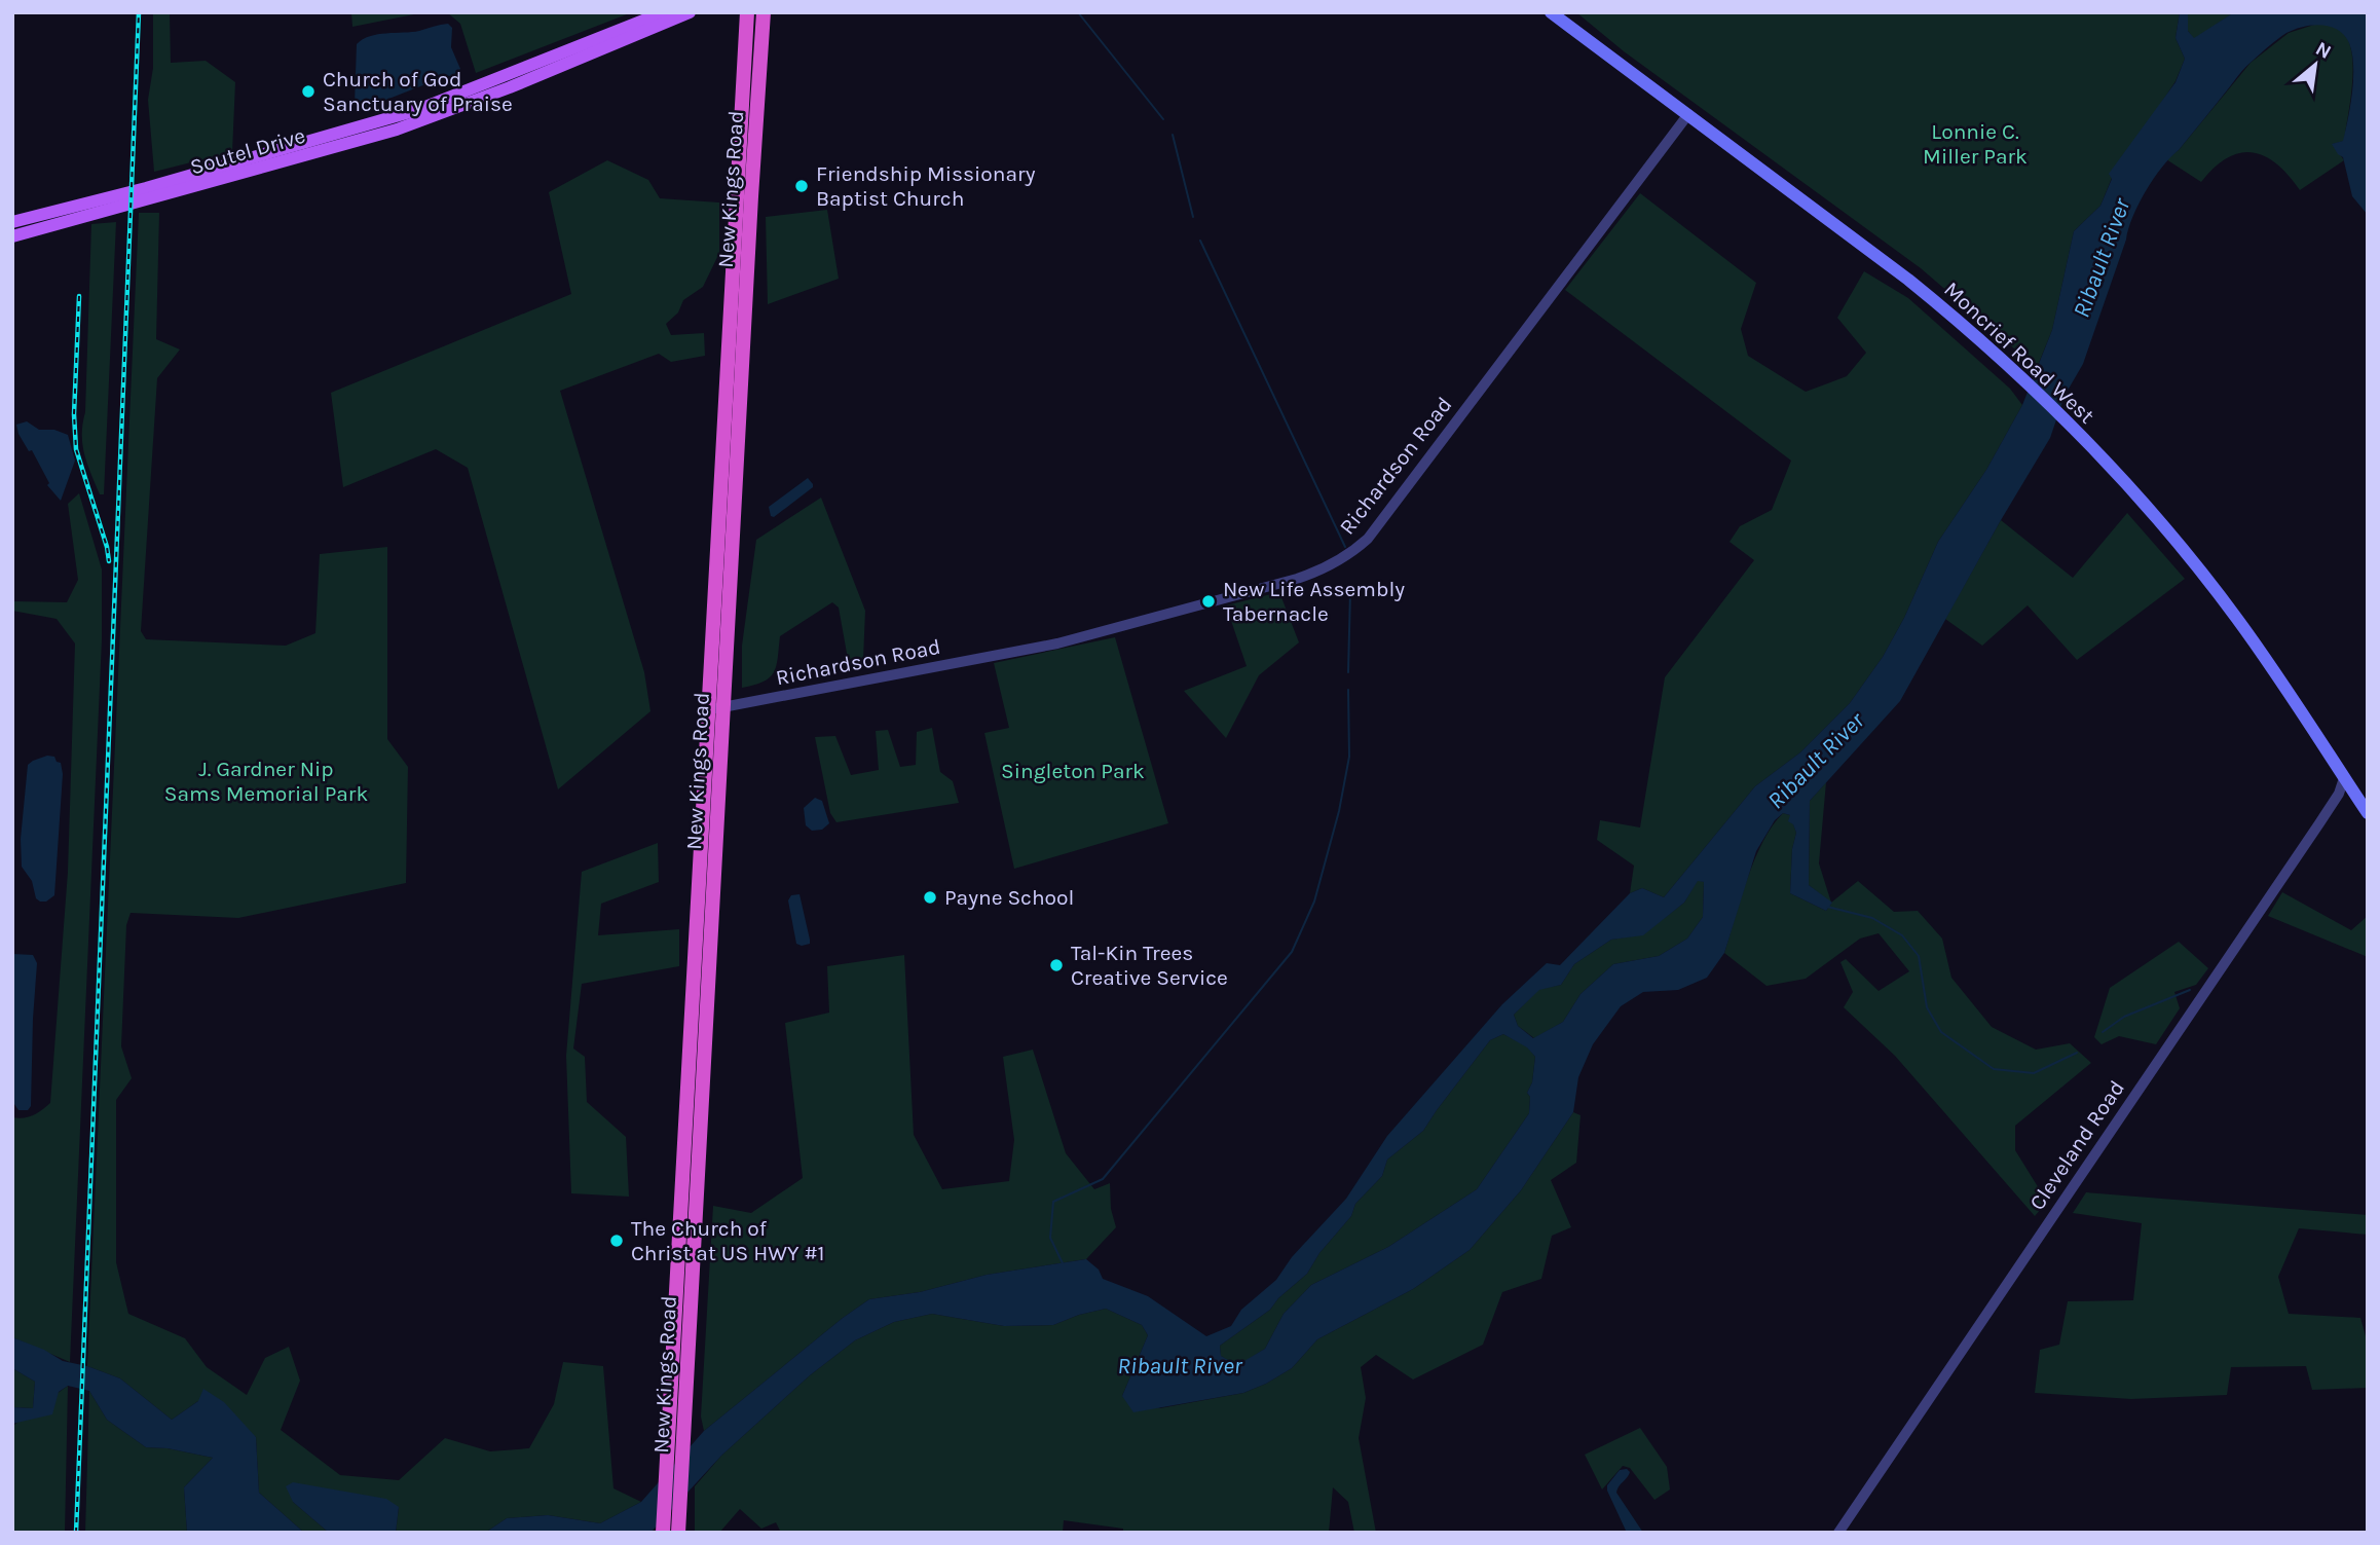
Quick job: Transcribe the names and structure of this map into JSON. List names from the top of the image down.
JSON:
{
  "streets": {
    "highway": ["New Kings Road"],
    "main road": ["Soutel Drive", "Moncrief Road West"],
    "street": ["Richardson Road", "Cleveland Road"]
  },
  "crossings": [
    ["New Kings Road", "Richardson Road"],
    ["Moncrief Road West", "Richardson Road"],
    ["Moncrief Road West", "Cleveland Road"]
  ],
  "water": ["Ribault River"],
  "parks": ["Lonnie C. Miller Park", "J. Gardner Nip Sams Memorial Park", "Singleton Park"],
  "places": [
    "Church of God Sanctuary of Praise",
    "Friendship Missionary Baptist Church",
    "New Life Assembly Tabernacle",
    "Payne School",
    "Tal-Kin Trees Creative Service",
    "The Church of Christ at US HWY #1"
  ],
  "north": "top right"
}
